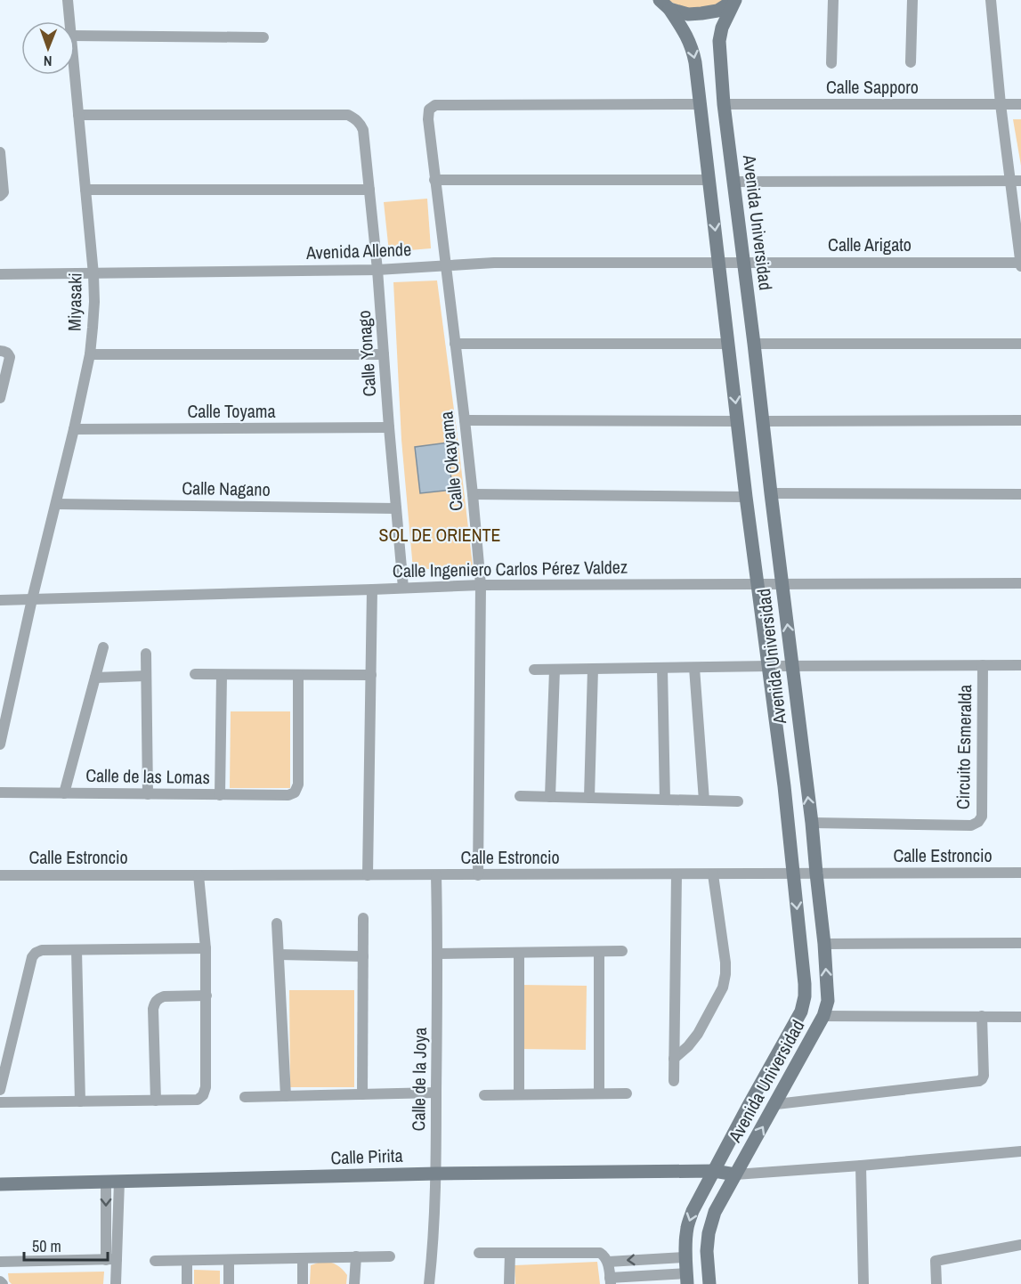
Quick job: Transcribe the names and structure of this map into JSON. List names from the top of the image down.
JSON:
{
  "streets": {
    "main road": ["Avenida Universidad", "Calle Pirita"],
    "street": [
      "Calle Sapporo",
      "Calle Arigato",
      "Avenida Allende",
      "Miyasaki",
      "Calle Yonago",
      "Calle Toyama",
      "Calle Okayama",
      "Calle Nagano",
      "Calle Ingeniero Carlos Pérez Valdez",
      "Circuito Esmeralda",
      "Calle de las Lomas",
      "Calle Estroncio",
      "Calle de la Joya"
    ]
  },
  "crossings": [
    ["Calle Sapporo", "Avenida Universidad"],
    ["Avenida Universidad", "Calle Arigato"],
    ["Avenida Universidad", "Avenida Allende"],
    ["Avenida Universidad", "Calle Okayama"],
    ["Avenida Universidad", "Calle Ingeniero Carlos Pérez Valdez"],
    ["Avenida Universidad", "Circuito Esmeralda"],
    ["Avenida Universidad", "Calle Estroncio"],
    ["Avenida Universidad", "Calle Pirita"],
    ["Calle Arigato", "Avenida Allende"],
    ["Avenida Allende", "Miyasaki"],
    ["Avenida Allende", "Calle Yonago"],
    ["Avenida Allende", "Calle Okayama"],
    ["Miyasaki", "Calle Yonago"],
    ["Miyasaki", "Calle Toyama"],
    ["Miyasaki", "Calle Nagano"],
    ["Miyasaki", "Calle Ingeniero Carlos Pérez Valdez"],
    ["Calle Yonago", "Calle Toyama"],
    ["Calle Yonago", "Calle Nagano"],
    ["Calle Yonago", "Calle Ingeniero Carlos Pérez Valdez"],
    ["Calle Okayama", "Calle Ingeniero Carlos Pérez Valdez"],
    ["Calle Okayama", "Calle Estroncio"],
    ["Calle Estroncio", "Calle de la Joya"],
    ["Calle de la Joya", "Calle Pirita"]
  ],
  "parks": ["SOL DE ORIENTE"],
  "scale_bar": "50 m",
  "north": "bottom"
}
